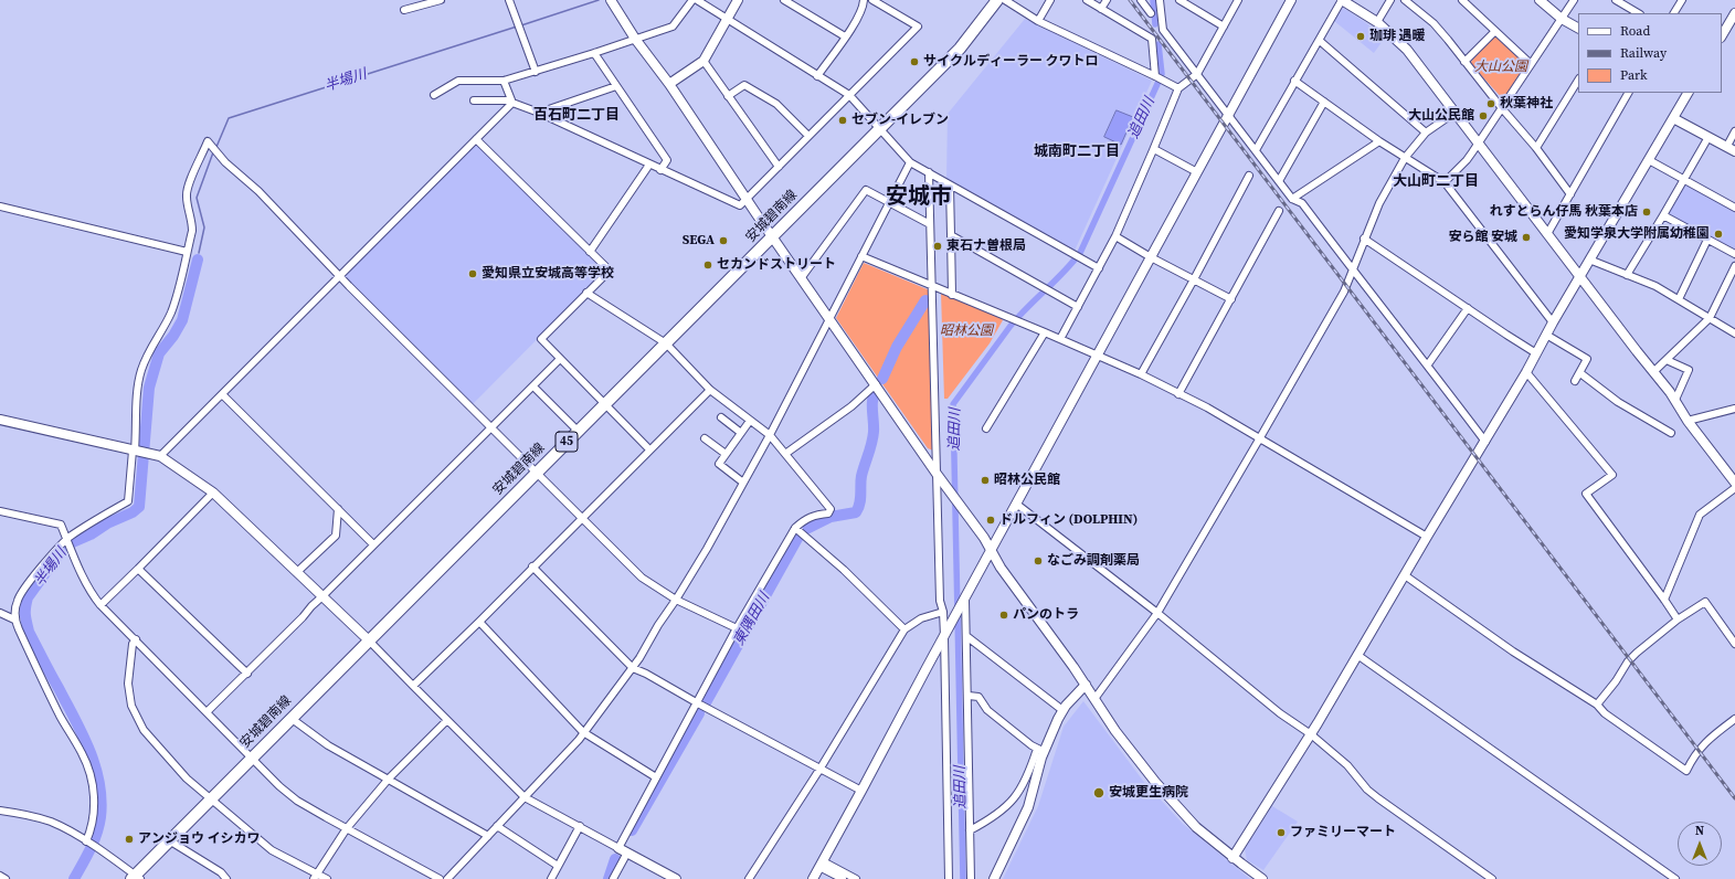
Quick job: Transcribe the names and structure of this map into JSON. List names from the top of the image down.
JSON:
{
  "streets": {
    "main road": ["安城碧南線", "45"]
  },
  "districts": [
    "百石町二丁目",
    "城南町二丁目",
    "大山町二丁目",
    "安城市"
  ],
  "water": ["半場川", "追田川", "東隅田川"],
  "parks": ["大山公園", "昭林公園"],
  "places": [
    "珈琲 遇暖",
    "サイクルディーラー クワトロ",
    "秋葉神社",
    "大山公民館",
    "セブン-イレブン",
    "れすとらん仔馬 秋葉本店",
    "愛知学泉大学附属幼稚園",
    "安ら館 安城",
    "SEGA",
    "東石ナ曽根局",
    "セカンドストリート",
    "愛知県立安城高等学校",
    "昭林公民館",
    "ドルフィン (DOLPHIN)",
    "なごみ調剤薬局",
    "パンのトラ",
    "安城更生病院",
    "ファミリーマート",
    "アンジョウ イシカワ"
  ],
  "legend": ["Road", "Railway", "Park"],
  "north": "top"
}
